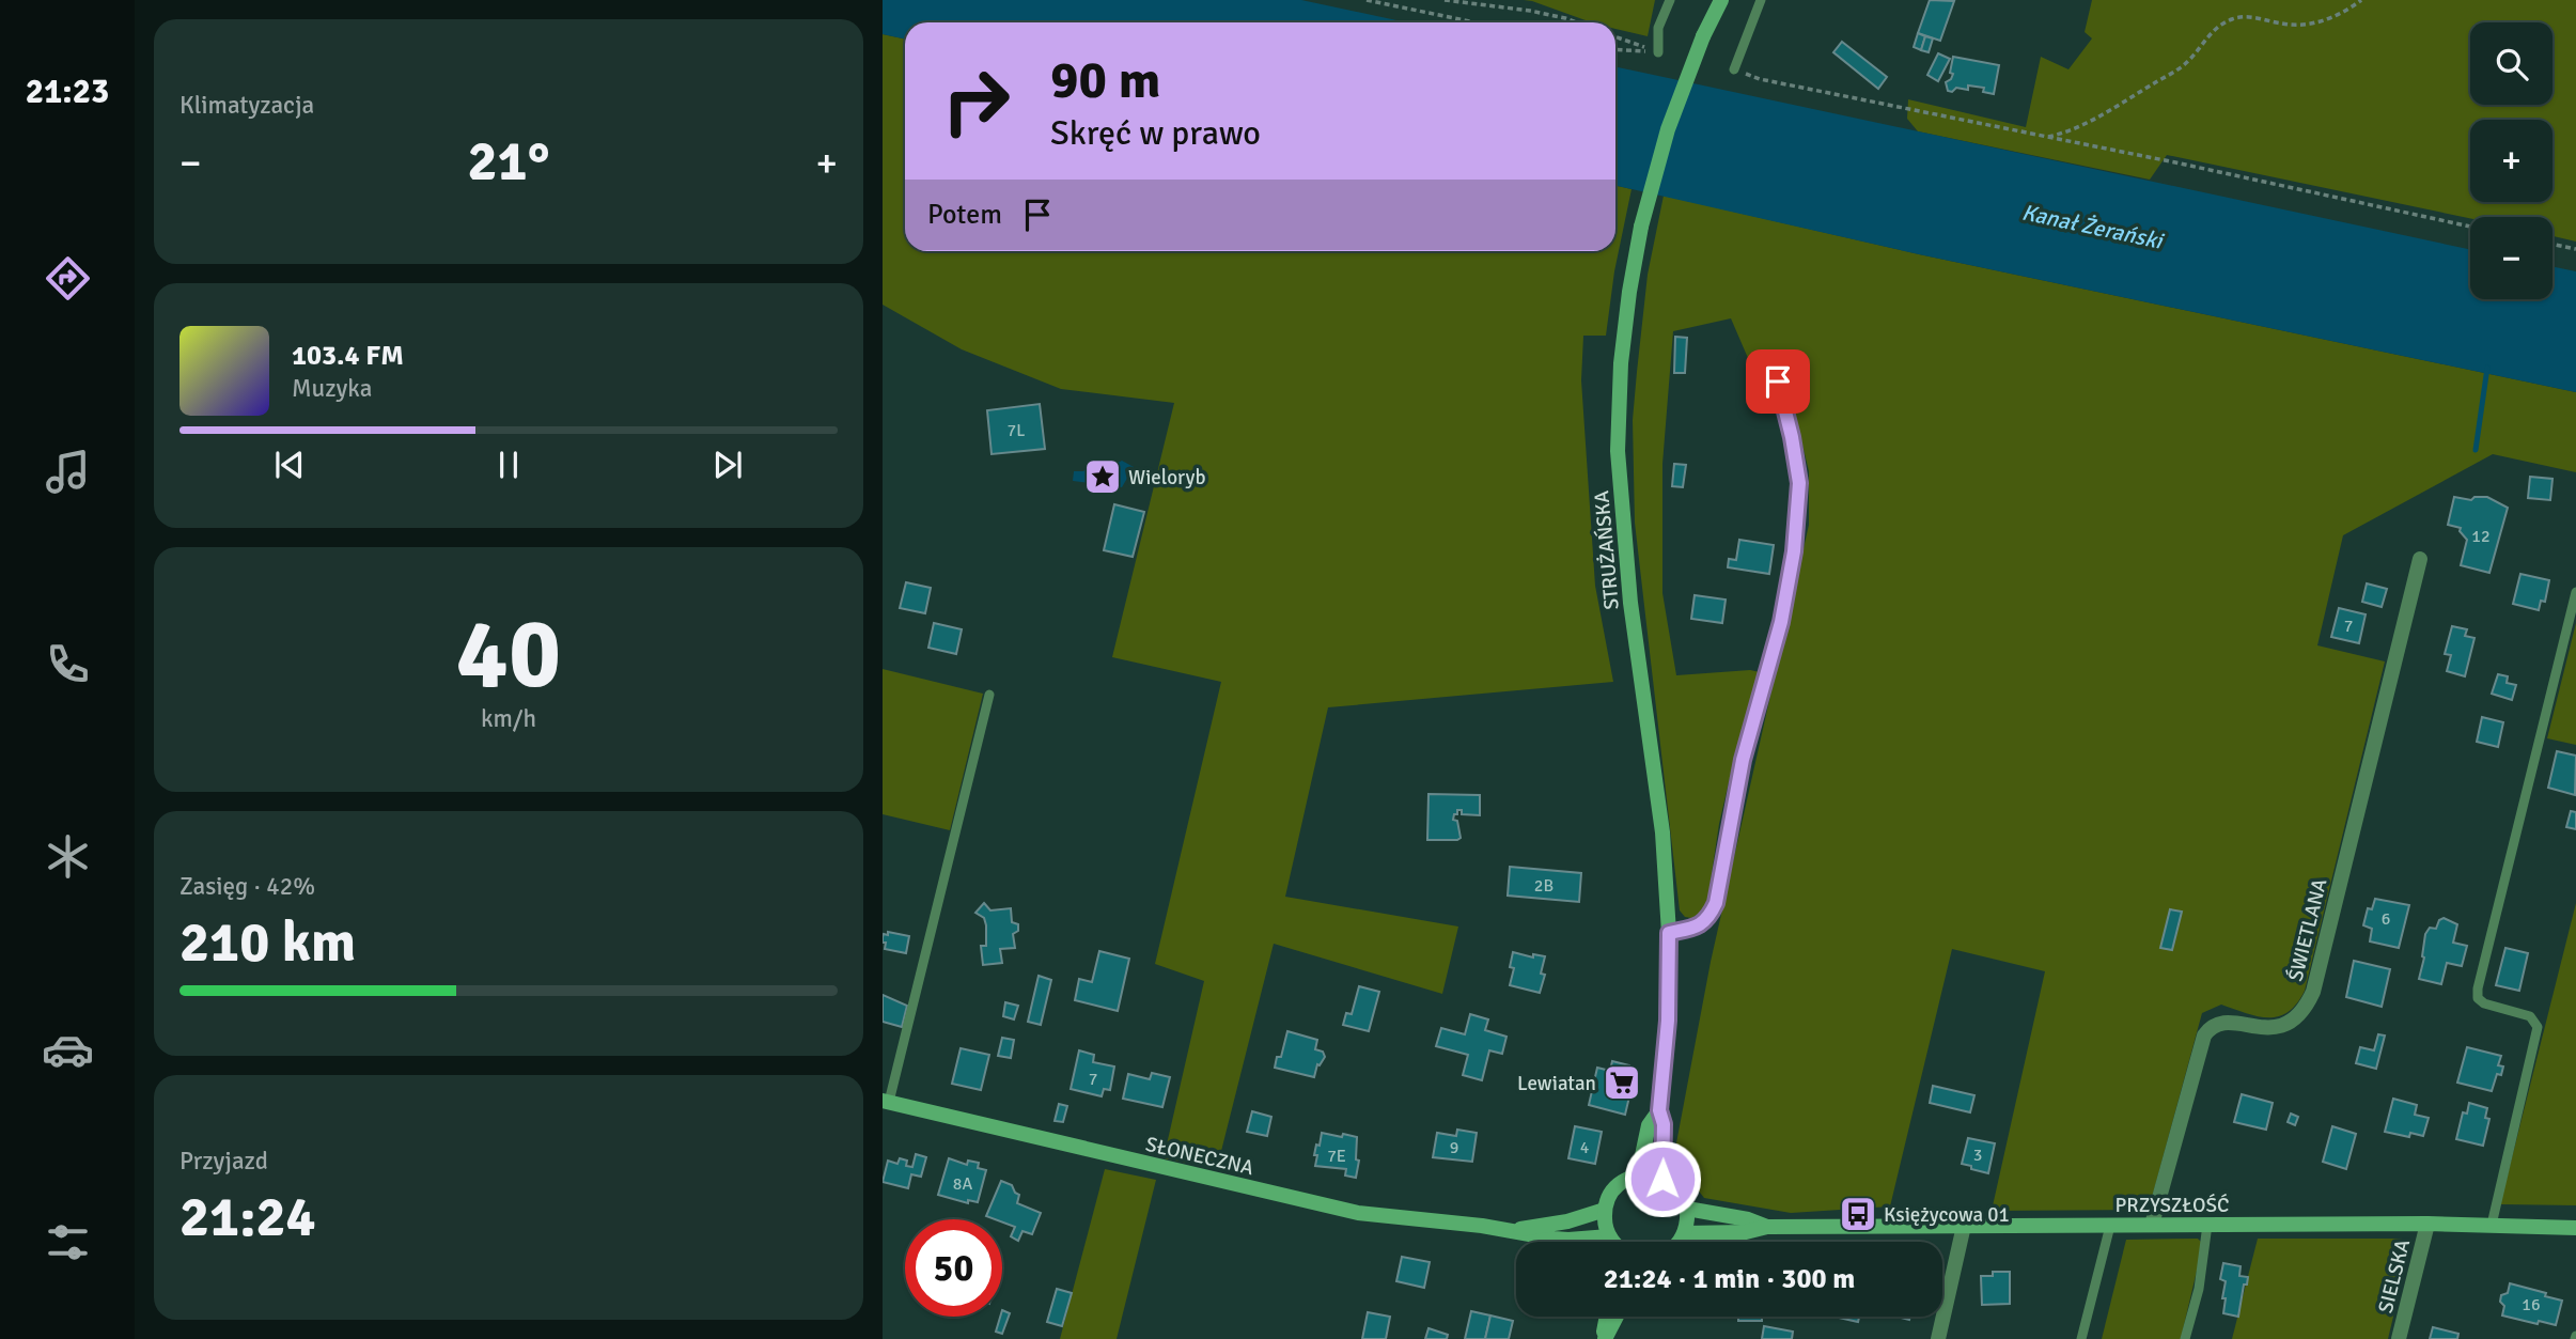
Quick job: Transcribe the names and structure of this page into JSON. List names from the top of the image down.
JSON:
{
  "streets": {
    "street": [
      "STRUŻAŃSKA",
      "ŚWIETLANA",
      "SŁONECZNA",
      "PRZYSZŁOŚĆ",
      "SIELSKA"
    ]
  },
  "crossings": [
    ["ŚWIETLANA", "PRZYSZŁOŚĆ"],
    ["PRZYSZŁOŚĆ", "SIELSKA"]
  ],
  "water": ["Kanał Żerański"],
  "places": {
    "place": ["Wieloryb"],
    "supermarket": ["Lewiatan"],
    "bus stop": ["Księżycowa 01"]
  },
  "house_numbers": [
    "7L",
    "12",
    "7",
    "2B",
    "6",
    "7",
    "9",
    "4",
    "3",
    "7E",
    "8A",
    "16"
  ],
  "page": {
    "tabs": "21:23",
    "tile": [
      "Klimatyzacja",
      ["40", "km/h"],
      ["Zasięg · 42%", "210 km"],
      ["Przyjazd", "21:24"]
    ],
    "map_buttons": ["+", "−"],
    "turn": ["90 m", "Skręć w prawo"],
    "heat": ["−", "21°", "+"],
    "then": "Potem",
    "song": ["103.4 FM", "Muzyka"],
    "limit": "50",
    "trip": "21:24 · 1 min · 300 m"
  }
}
